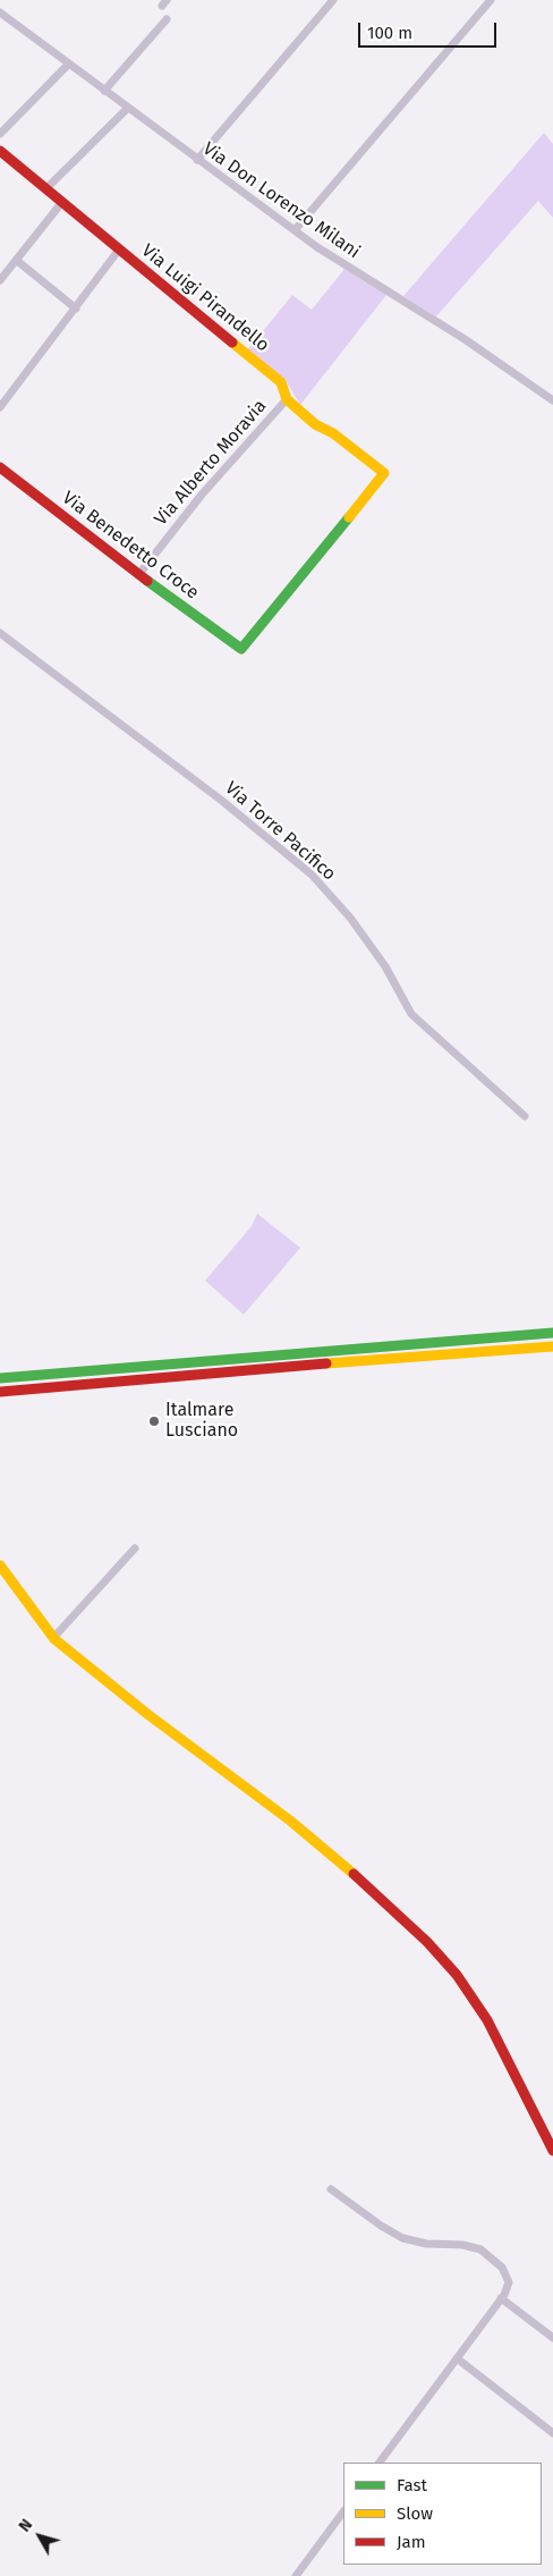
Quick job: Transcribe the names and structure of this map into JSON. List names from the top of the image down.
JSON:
{
  "streets": {
    "main road": ["Via Luigi Pirandello", "Via Benedetto Croce"],
    "street": ["Via Don Lorenzo Milani", "Via Alberto Moravia", "Via Torre Pacifico"]
  },
  "crossings": [
    ["Via Luigi Pirandello", "Via Alberto Moravia"],
    ["Via Luigi Pirandello", "Via Benedetto Croce"],
    ["Via Alberto Moravia", "Via Benedetto Croce"]
  ],
  "places": ["Italmare Lusciano"],
  "legend": ["Fast", "Slow", "Jam"],
  "scale_bar": "100 m",
  "north": "top left"
}
